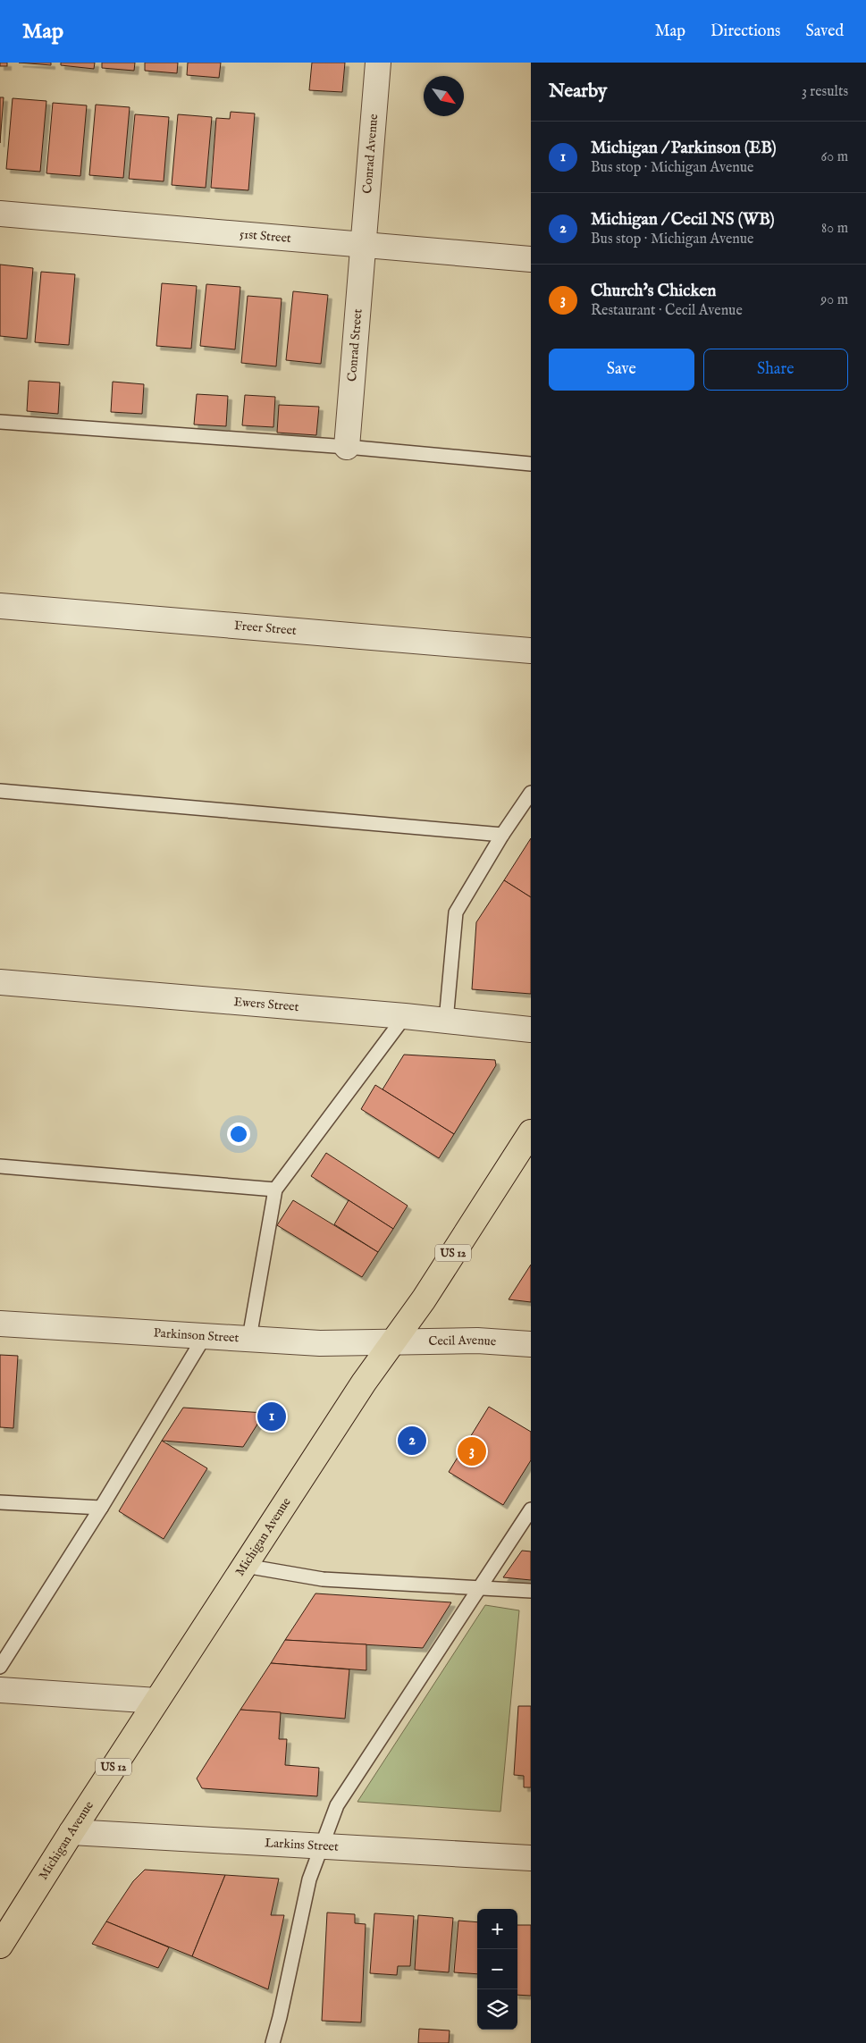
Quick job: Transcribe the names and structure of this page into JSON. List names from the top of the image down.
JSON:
{
  "streets": {
    "main road": ["US 12", "Michigan Avenue"],
    "street": [
      "Conrad Avenue",
      "51st Street",
      "Conrad Street",
      "Freer Street",
      "Ewers Street",
      "Parkinson Street",
      "Cecil Avenue",
      "Larkins Street"
    ]
  },
  "crossings": [
    ["Conrad Avenue", "51st Street"],
    ["Conrad Avenue", "Conrad Street"],
    ["51st Street", "Conrad Street"],
    ["Parkinson Street", "Cecil Avenue"],
    ["Parkinson Street", "Michigan Avenue"],
    ["Cecil Avenue", "Michigan Avenue"],
    ["Michigan Avenue", "Larkins Street"]
  ],
  "north": "bottom right",
  "page": {
    "header": "Map",
    "nav": ["Map", "Directions", "Saved"],
    "heading": ["Nearby", "3 results"],
    "list": [
      {
        "mark": "1",
        "name": "Michigan / Parkinson (EB)",
        "note": "Bus stop · Michigan Avenue",
        "value": "60 m"
      },
      {
        "mark": "2",
        "name": "Michigan / Cecil NS (WB)",
        "note": "Bus stop · Michigan Avenue",
        "value": "80 m"
      },
      {
        "mark": "3",
        "name": "Church's Chicken",
        "note": "Restaurant · Cecil Avenue",
        "value": "90 m"
      }
    ],
    "buttons": ["Save", "Share"],
    "pins": ["1", "2", "3"],
    "map_buttons": ["+", "−"]
  }
}
